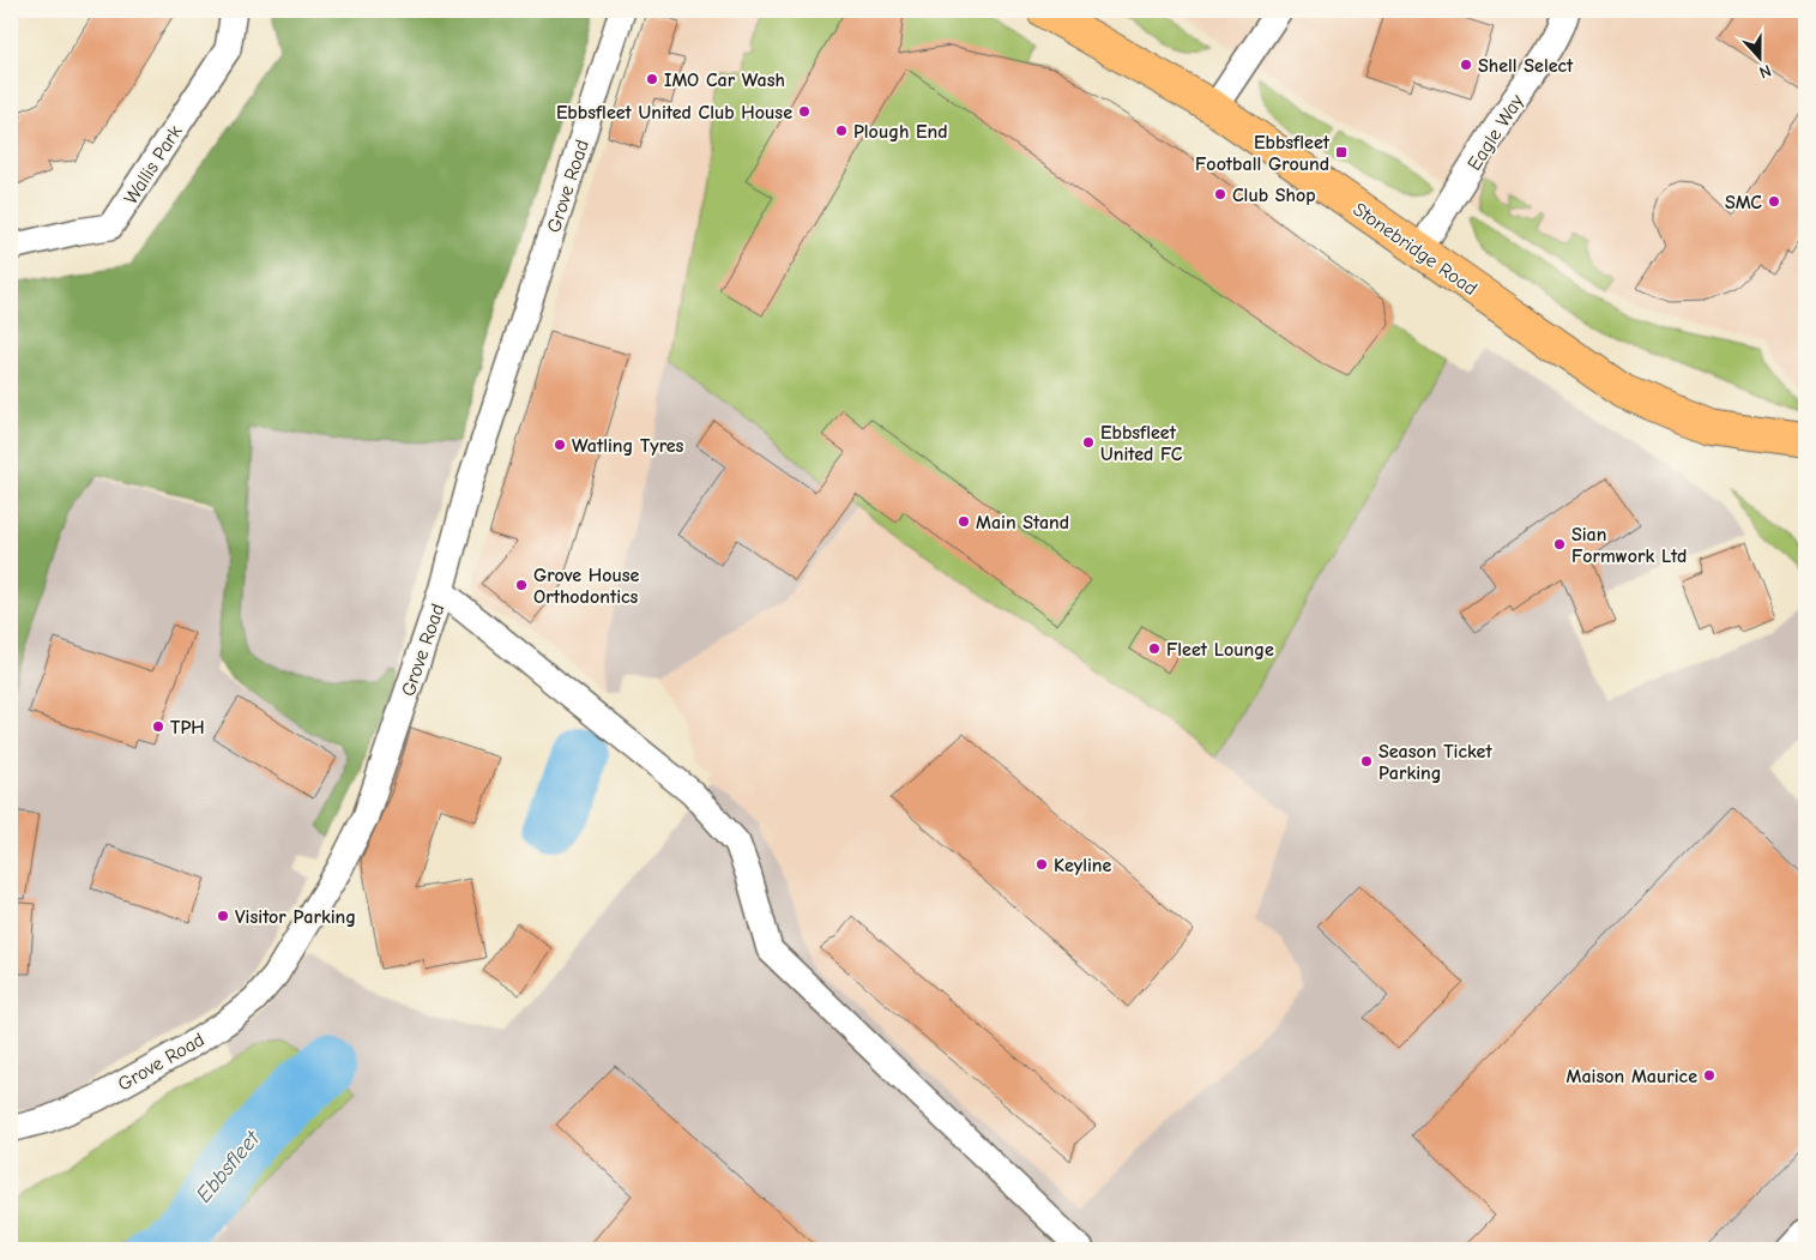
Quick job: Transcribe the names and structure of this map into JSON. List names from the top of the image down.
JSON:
{
  "streets": {
    "main road": ["Stonebridge Road"],
    "street": ["Eagle Way", "Wallis Park", "Grove Road"]
  },
  "crossings": [
    ["Eagle Way", "Stonebridge Road"]
  ],
  "water": ["Ebbsfleet"],
  "places": {
    "other": [
      "Shell Select",
      "IMO Car Wash",
      "Ebbsfleet United Club House",
      "Plough End",
      "Club Shop",
      "SMC",
      "Ebbsfleet United FC",
      "Watling Tyres",
      "Main Stand",
      "Sian Formwork Ltd",
      "Grove House Orthodontics",
      "Fleet Lounge",
      "TPH",
      "Season Ticket Parking",
      "Keyline",
      "Visitor Parking",
      "Maison Maurice"
    ],
    "transit": ["Ebbsfleet Football Ground"]
  },
  "north": "bottom"
}
